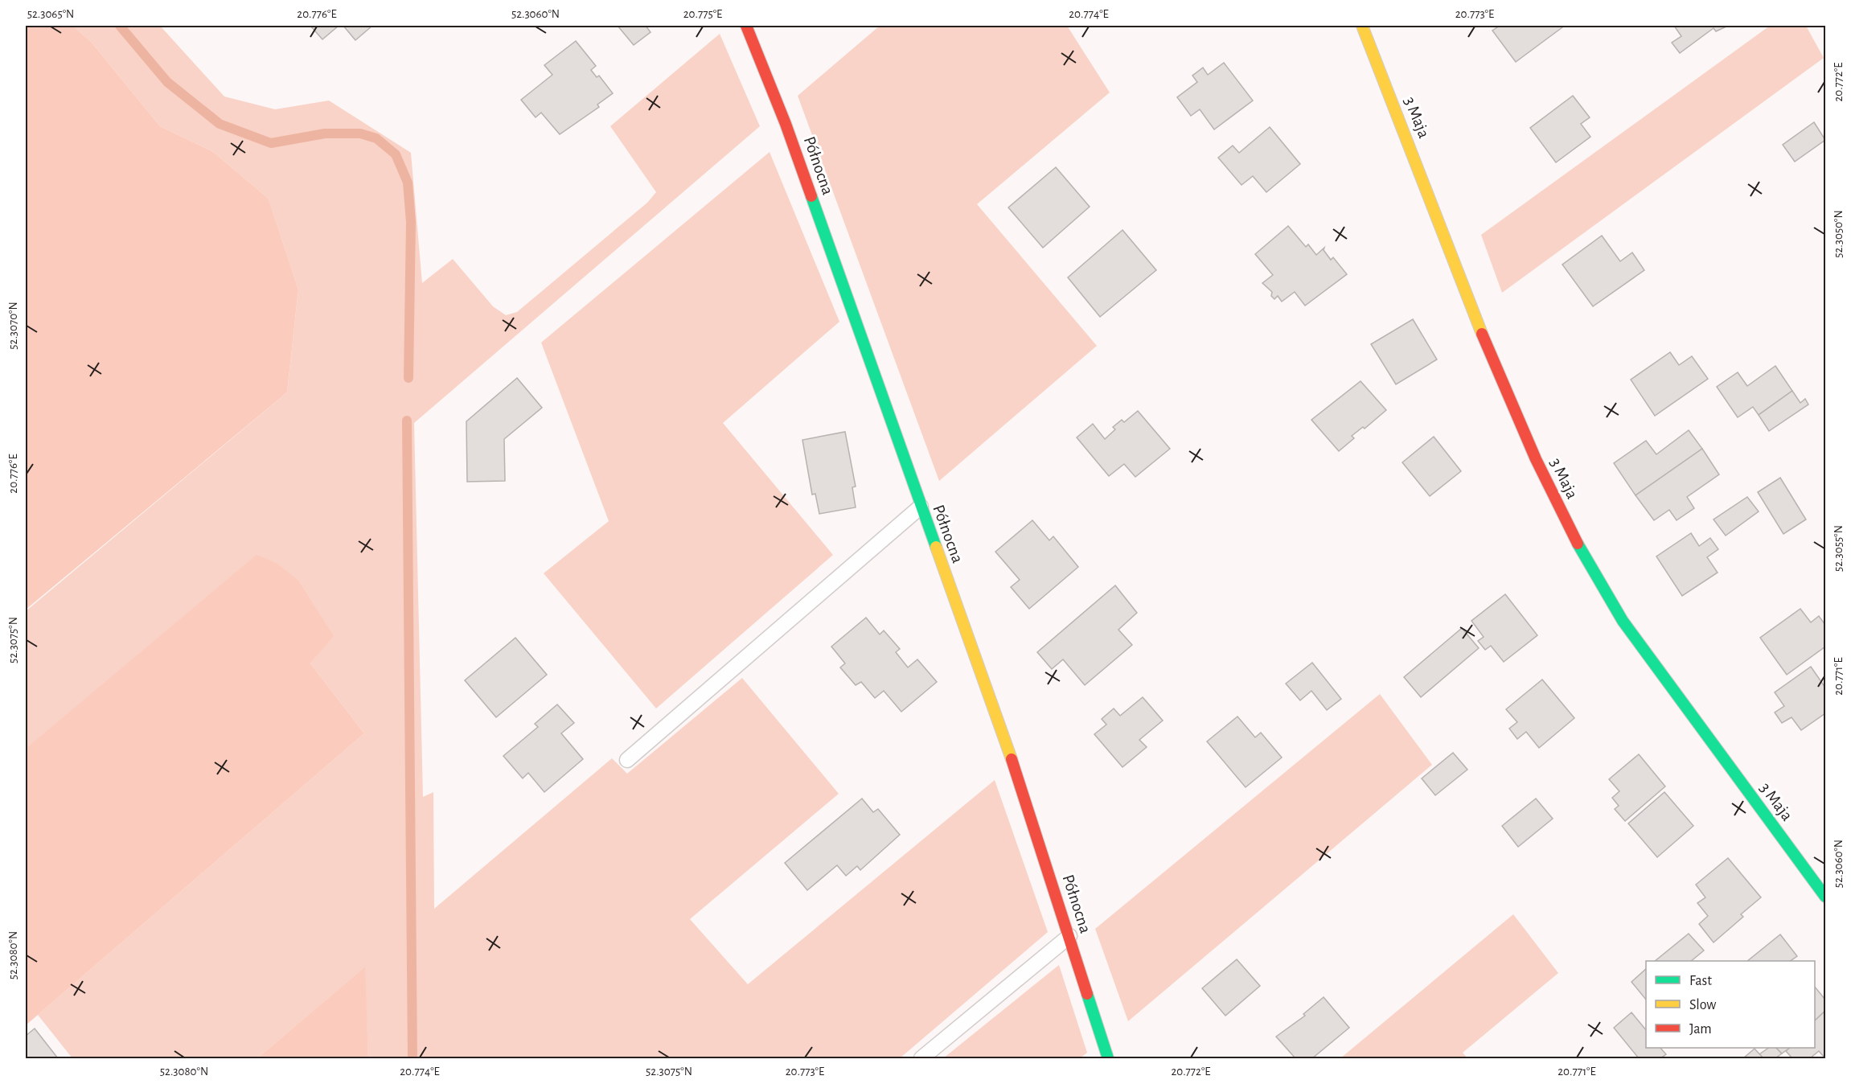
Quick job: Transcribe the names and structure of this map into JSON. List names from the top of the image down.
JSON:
{
  "streets": {
    "street": ["3 Maja", "Północna"]
  },
  "legend": ["Fast", "Slow", "Jam"],
  "coordinates": [
    "52.3065°N",
    "20.776°E",
    "52.3060°N",
    "20.775°E",
    "20.774°E",
    "20.773°E",
    "20.772°E",
    "52.3050°N",
    "52.3070°N",
    "52.3055°N",
    "52.3075°N",
    "20.771°E",
    "52.3080°N"
  ]
}
